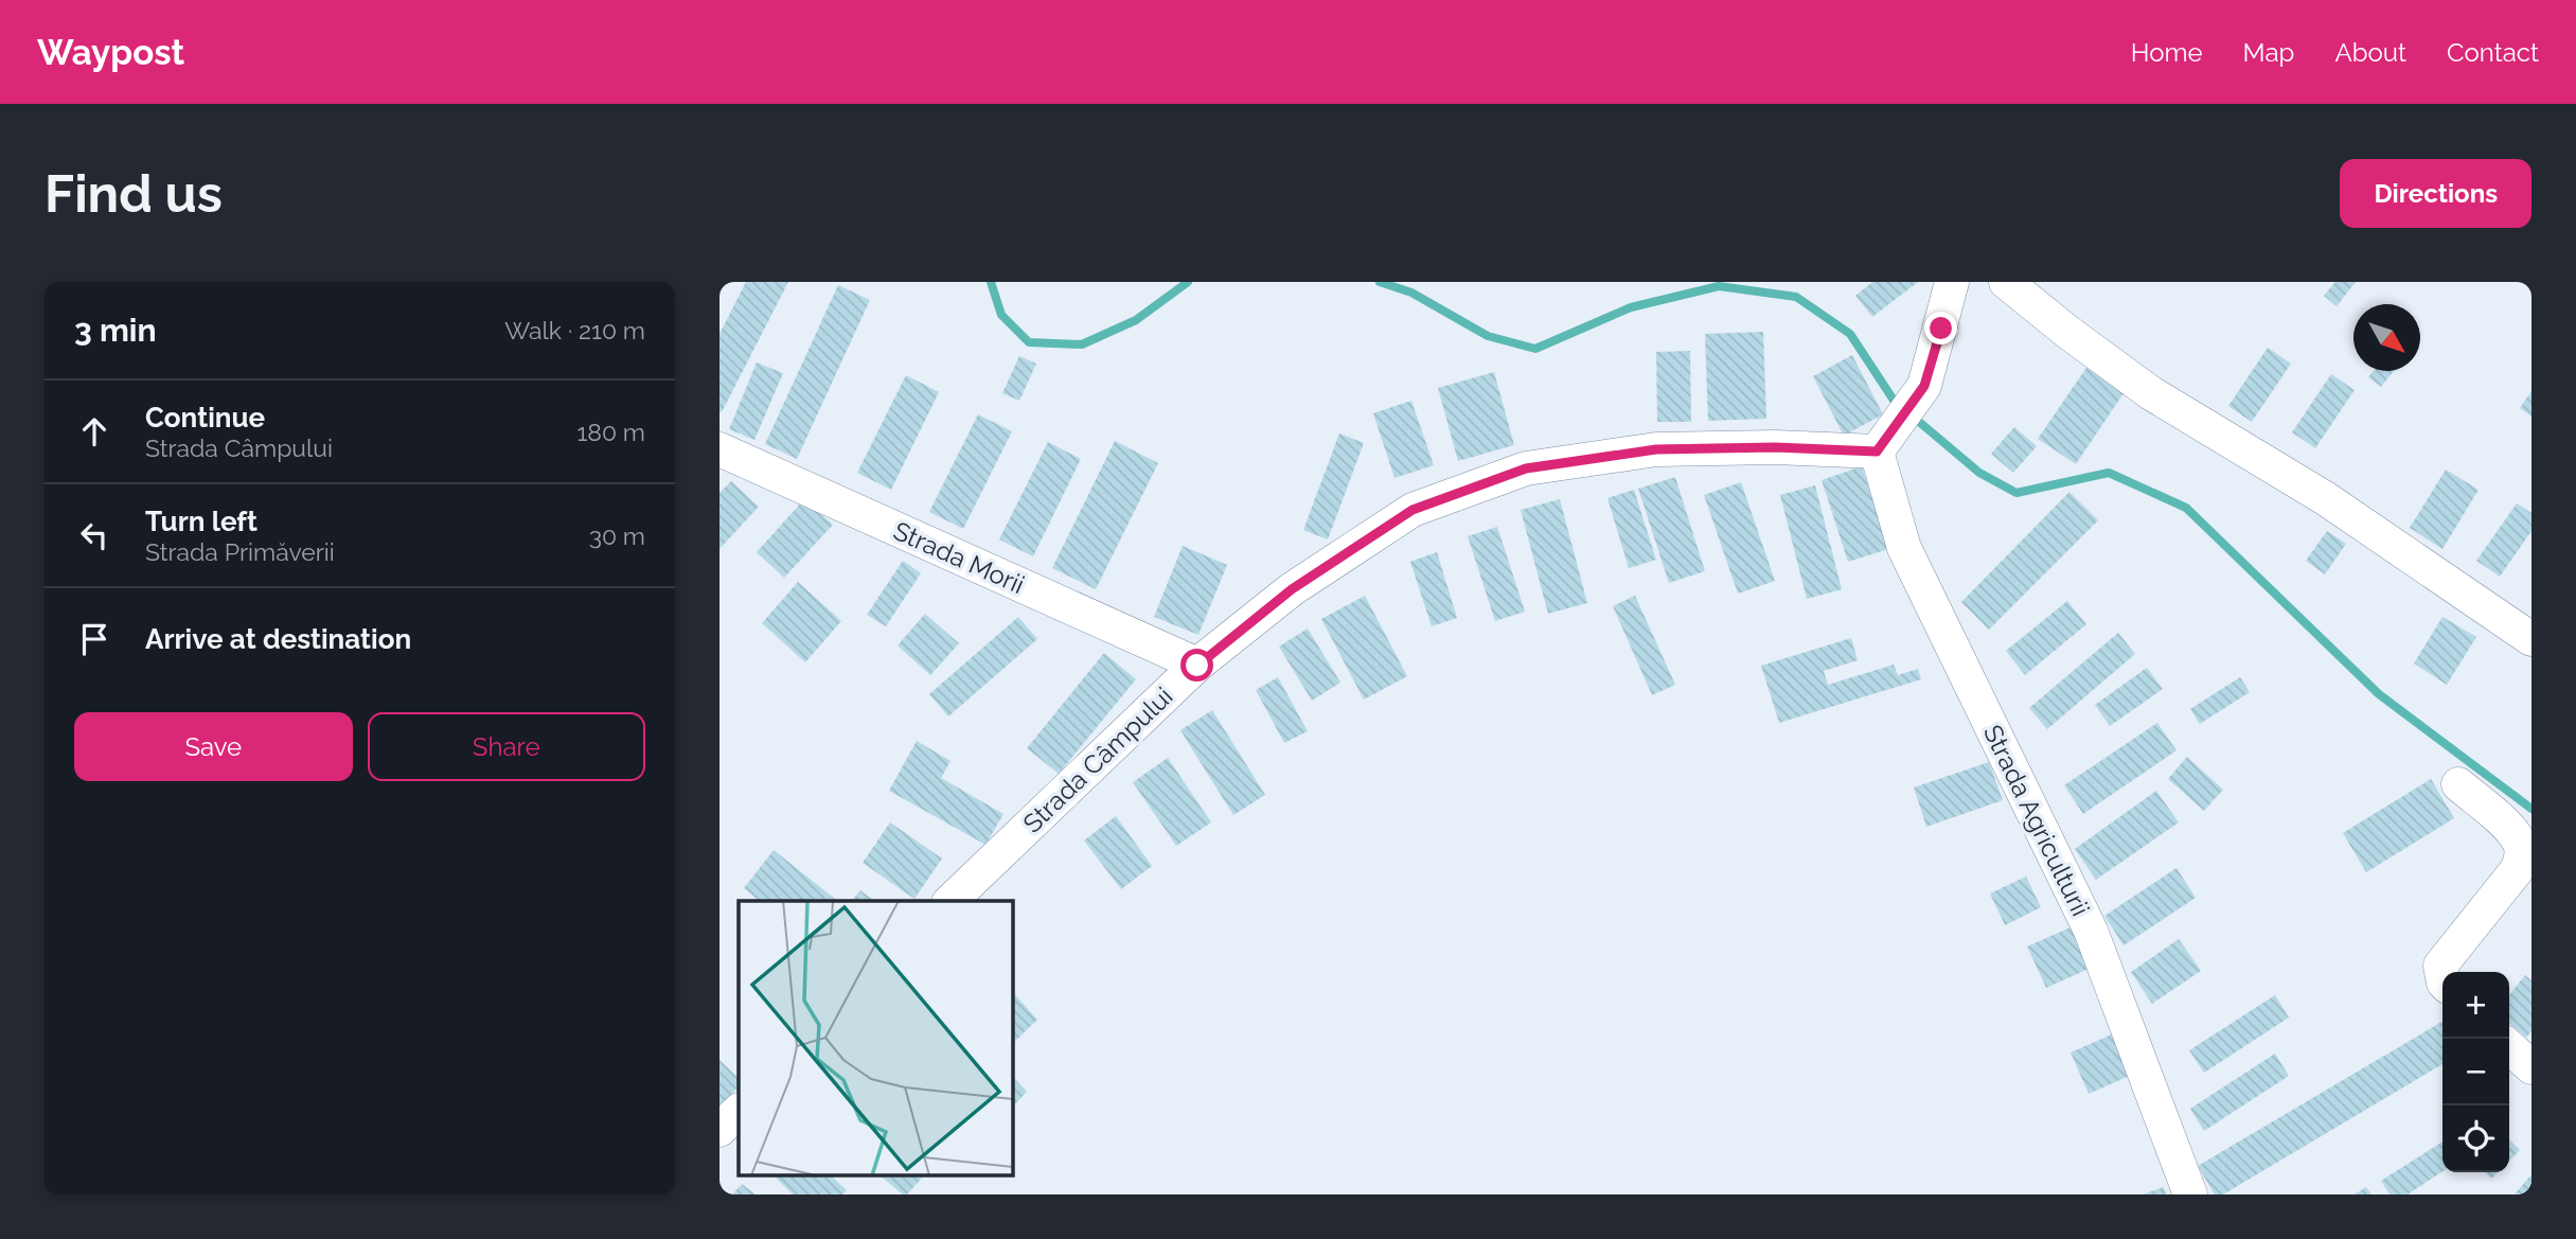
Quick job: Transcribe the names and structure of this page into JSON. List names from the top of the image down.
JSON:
{
  "streets": {
    "street": ["Strada Morii", "Strada Câmpului", "Strada Agriculturii"]
  },
  "crossings": [
    ["Strada Morii", "Strada Câmpului"],
    ["Strada Câmpului", "Strada Agriculturii"]
  ],
  "north": "bottom right",
  "page": {
    "header": "Waypost",
    "nav": [
      "Home",
      "Map",
      "About",
      "Contact"
    ],
    "buttons": [
      "Directions",
      ["Save", "Share"]
    ],
    "title": "Find us",
    "heading": ["3 min", "Walk · 210 m"],
    "list": [
      ["Continue", "Strada Câmpului", "180 m"],
      ["Turn left", "Strada Primăverii", "30 m"],
      "Arrive at destination"
    ],
    "map_buttons": ["+", "−"]
  }
}
